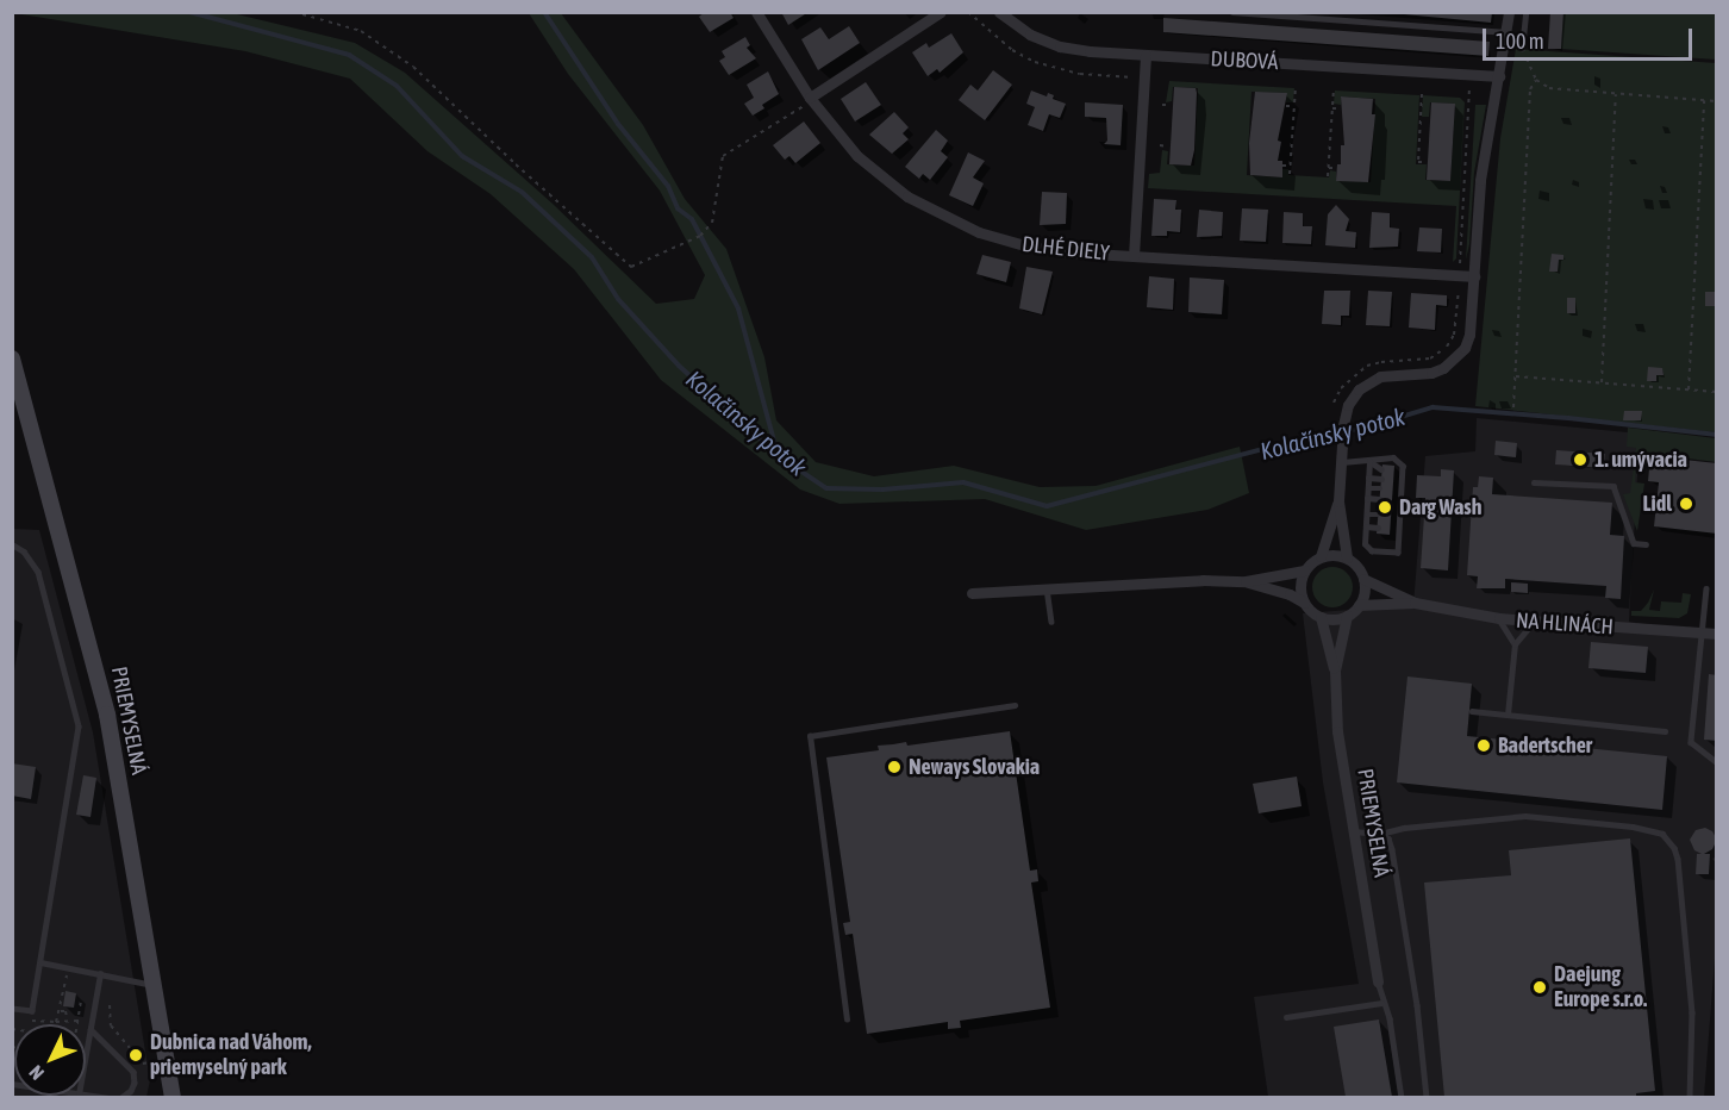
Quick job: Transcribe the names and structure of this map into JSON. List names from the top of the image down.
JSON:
{
  "streets": {
    "street": [
      "DUBOVÁ",
      "DLHÉ DIELY",
      "NA HLINÁCH",
      "PRIEMYSELNÁ"
    ]
  },
  "crossings": [
    ["NA HLINÁCH", "PRIEMYSELNÁ"]
  ],
  "water": ["Kolačínsky potok"],
  "places": [
    "1. umývacia",
    "Lidl",
    "Darg Wash",
    "Badertscher",
    "Neways Slovakia",
    "Daejung Europe s.r.o.",
    "Dubnica nad Váhom, priemyselný park"
  ],
  "scale_bar": "100 m",
  "north": "bottom left"
}
